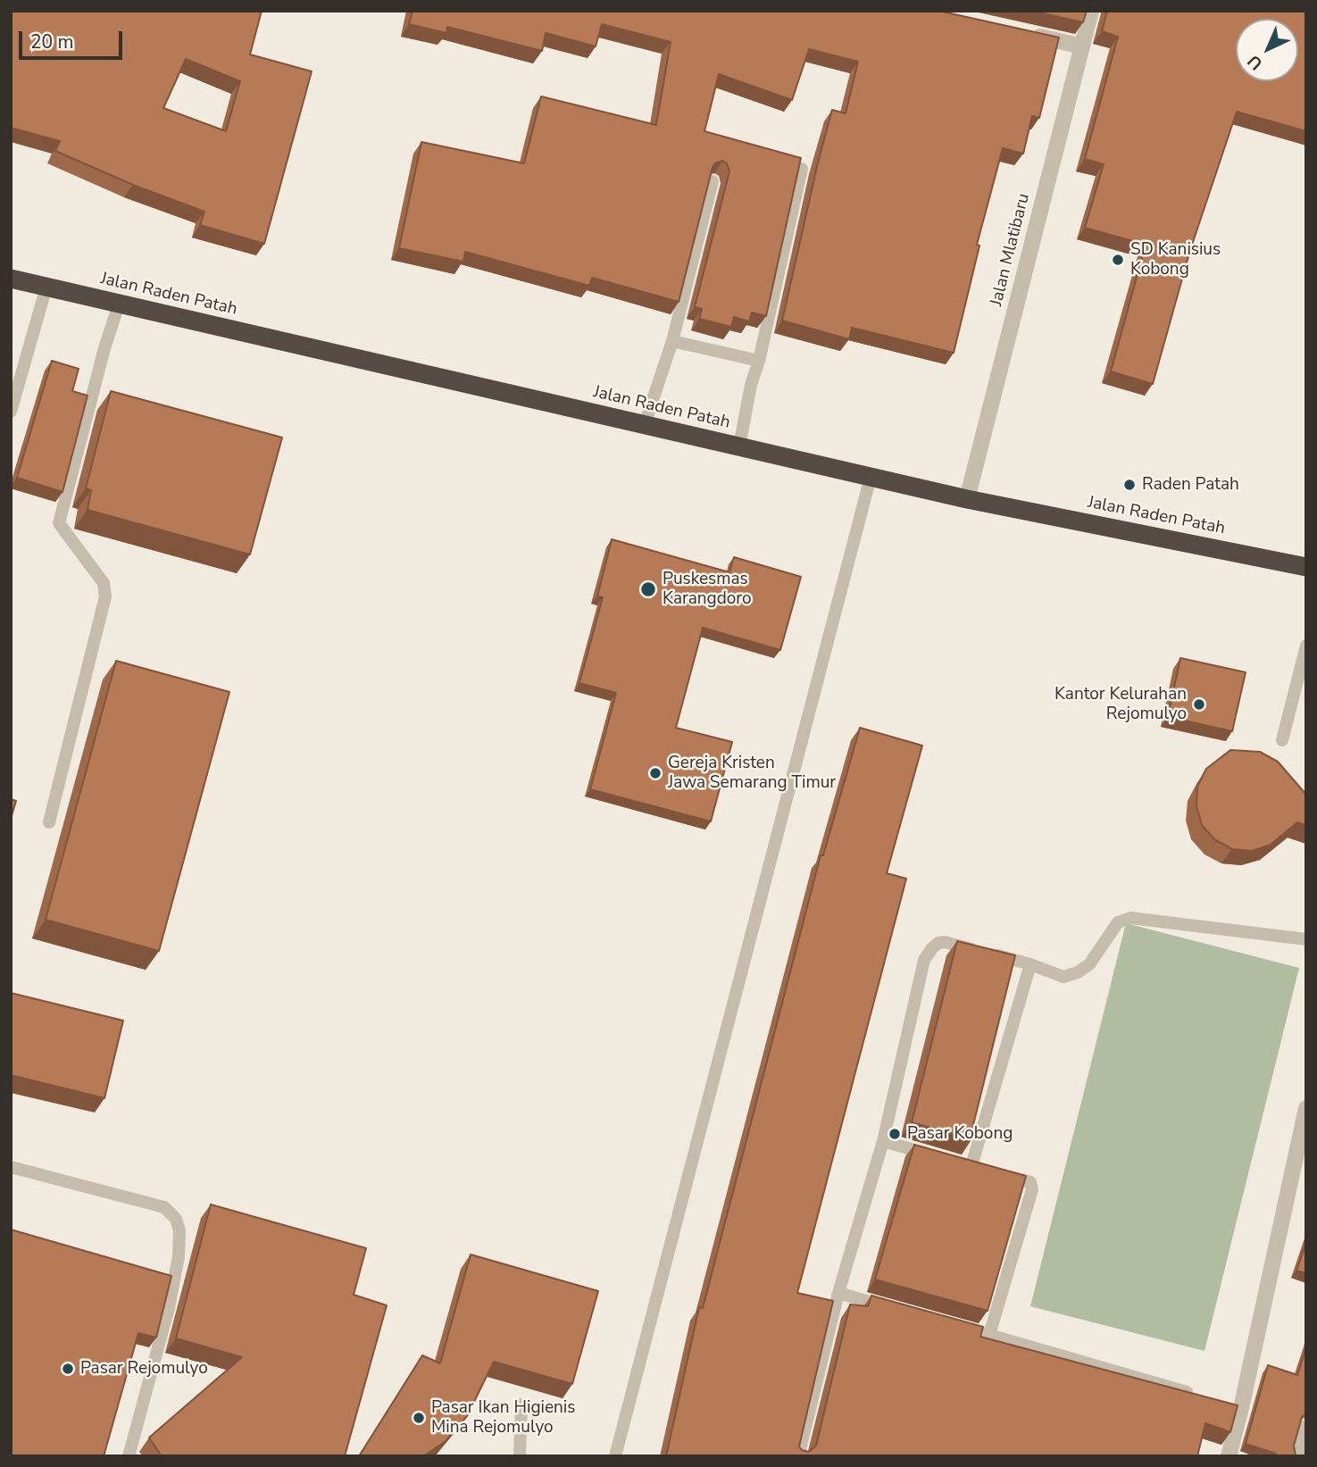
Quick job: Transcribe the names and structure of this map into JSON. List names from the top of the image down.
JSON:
{
  "streets": {
    "highway": ["Jalan Raden Patah"],
    "street": ["Jalan Mlatibaru"]
  },
  "crossings": [
    ["Jalan Mlatibaru", "Jalan Raden Patah"]
  ],
  "places": [
    "SD Kanisius Kobong",
    "Raden Patah",
    "Puskesmas Karangdoro",
    "Kantor Kelurahan Rejomulyo",
    "Gereja Kristen Jawa Semarang Timur",
    "Pasar Kobong",
    "Pasar Rejomulyo",
    "Pasar Ikan Higienis Mina Rejomulyo"
  ],
  "scale_bar": "20 m",
  "north": "bottom left"
}
